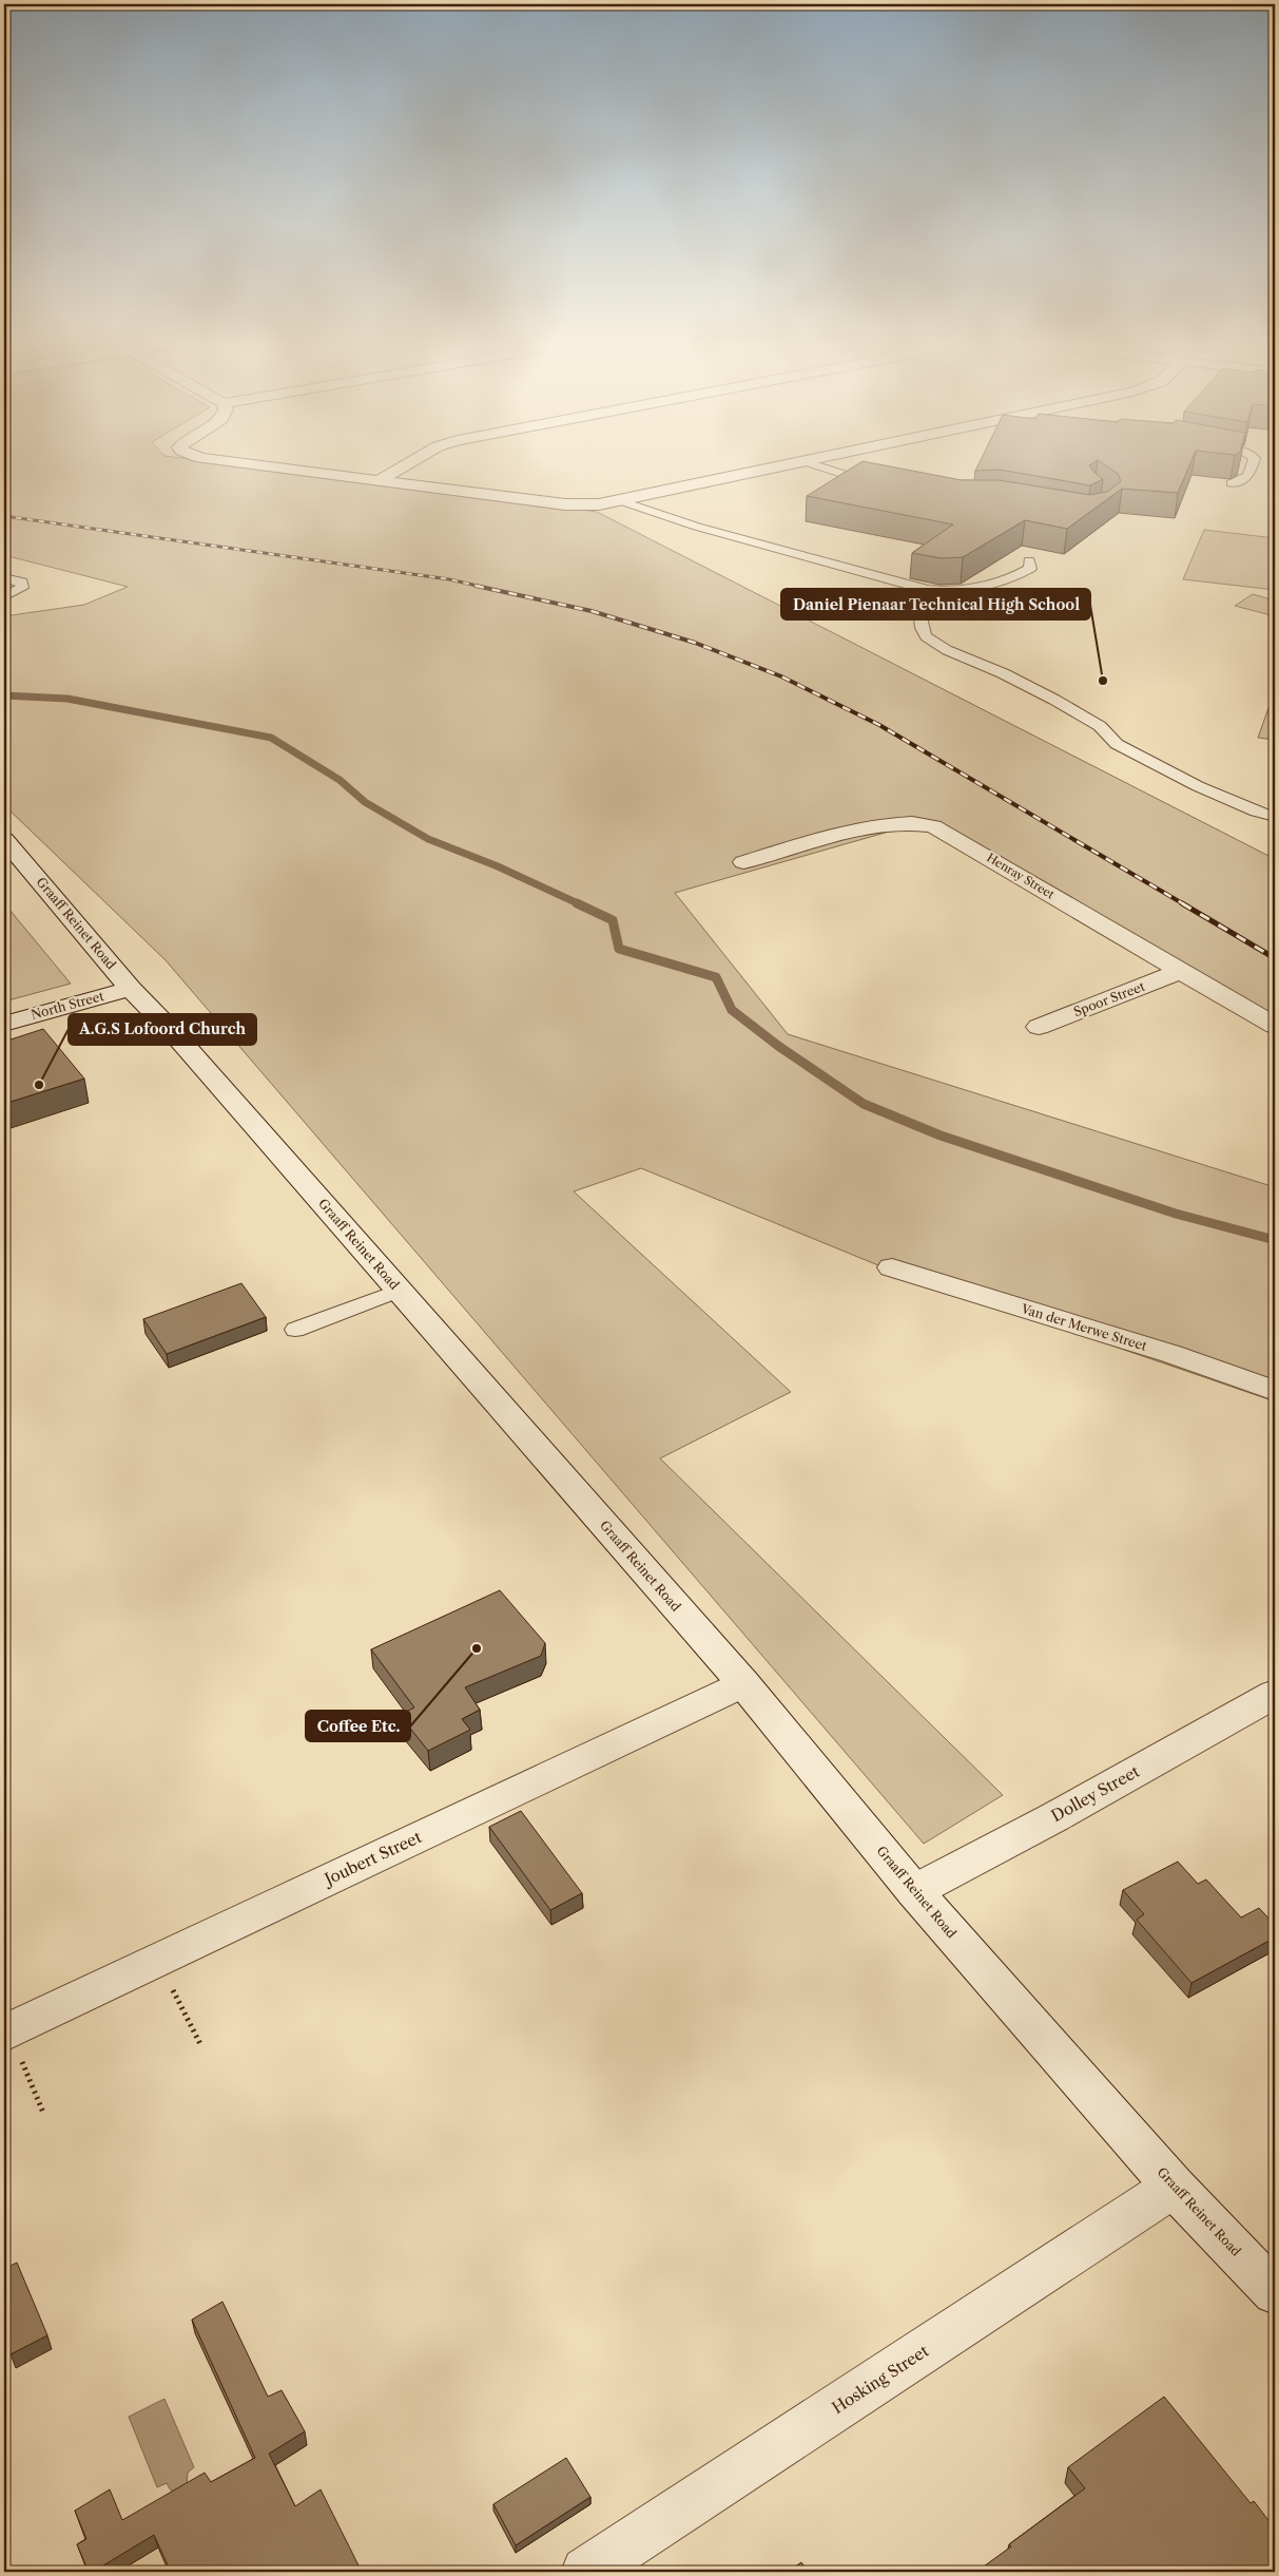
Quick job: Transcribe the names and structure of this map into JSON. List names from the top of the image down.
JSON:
{
  "streets": {
    "street": [
      "Henray Street",
      "Graaff Reinet Road",
      "Spoor Street",
      "North Street",
      "Van der Merwe Street",
      "Dolley Street",
      "Joubert Street",
      "Hosking Street"
    ]
  },
  "crossings": [
    ["Henray Street", "Spoor Street"],
    ["Graaff Reinet Road", "North Street"],
    ["Graaff Reinet Road", "Dolley Street"],
    ["Graaff Reinet Road", "Joubert Street"],
    ["Graaff Reinet Road", "Hosking Street"]
  ],
  "places": ["Daniel Pienaar Technical High School", "A.G.S Lofoord Church", "Coffee Etc."]
}
